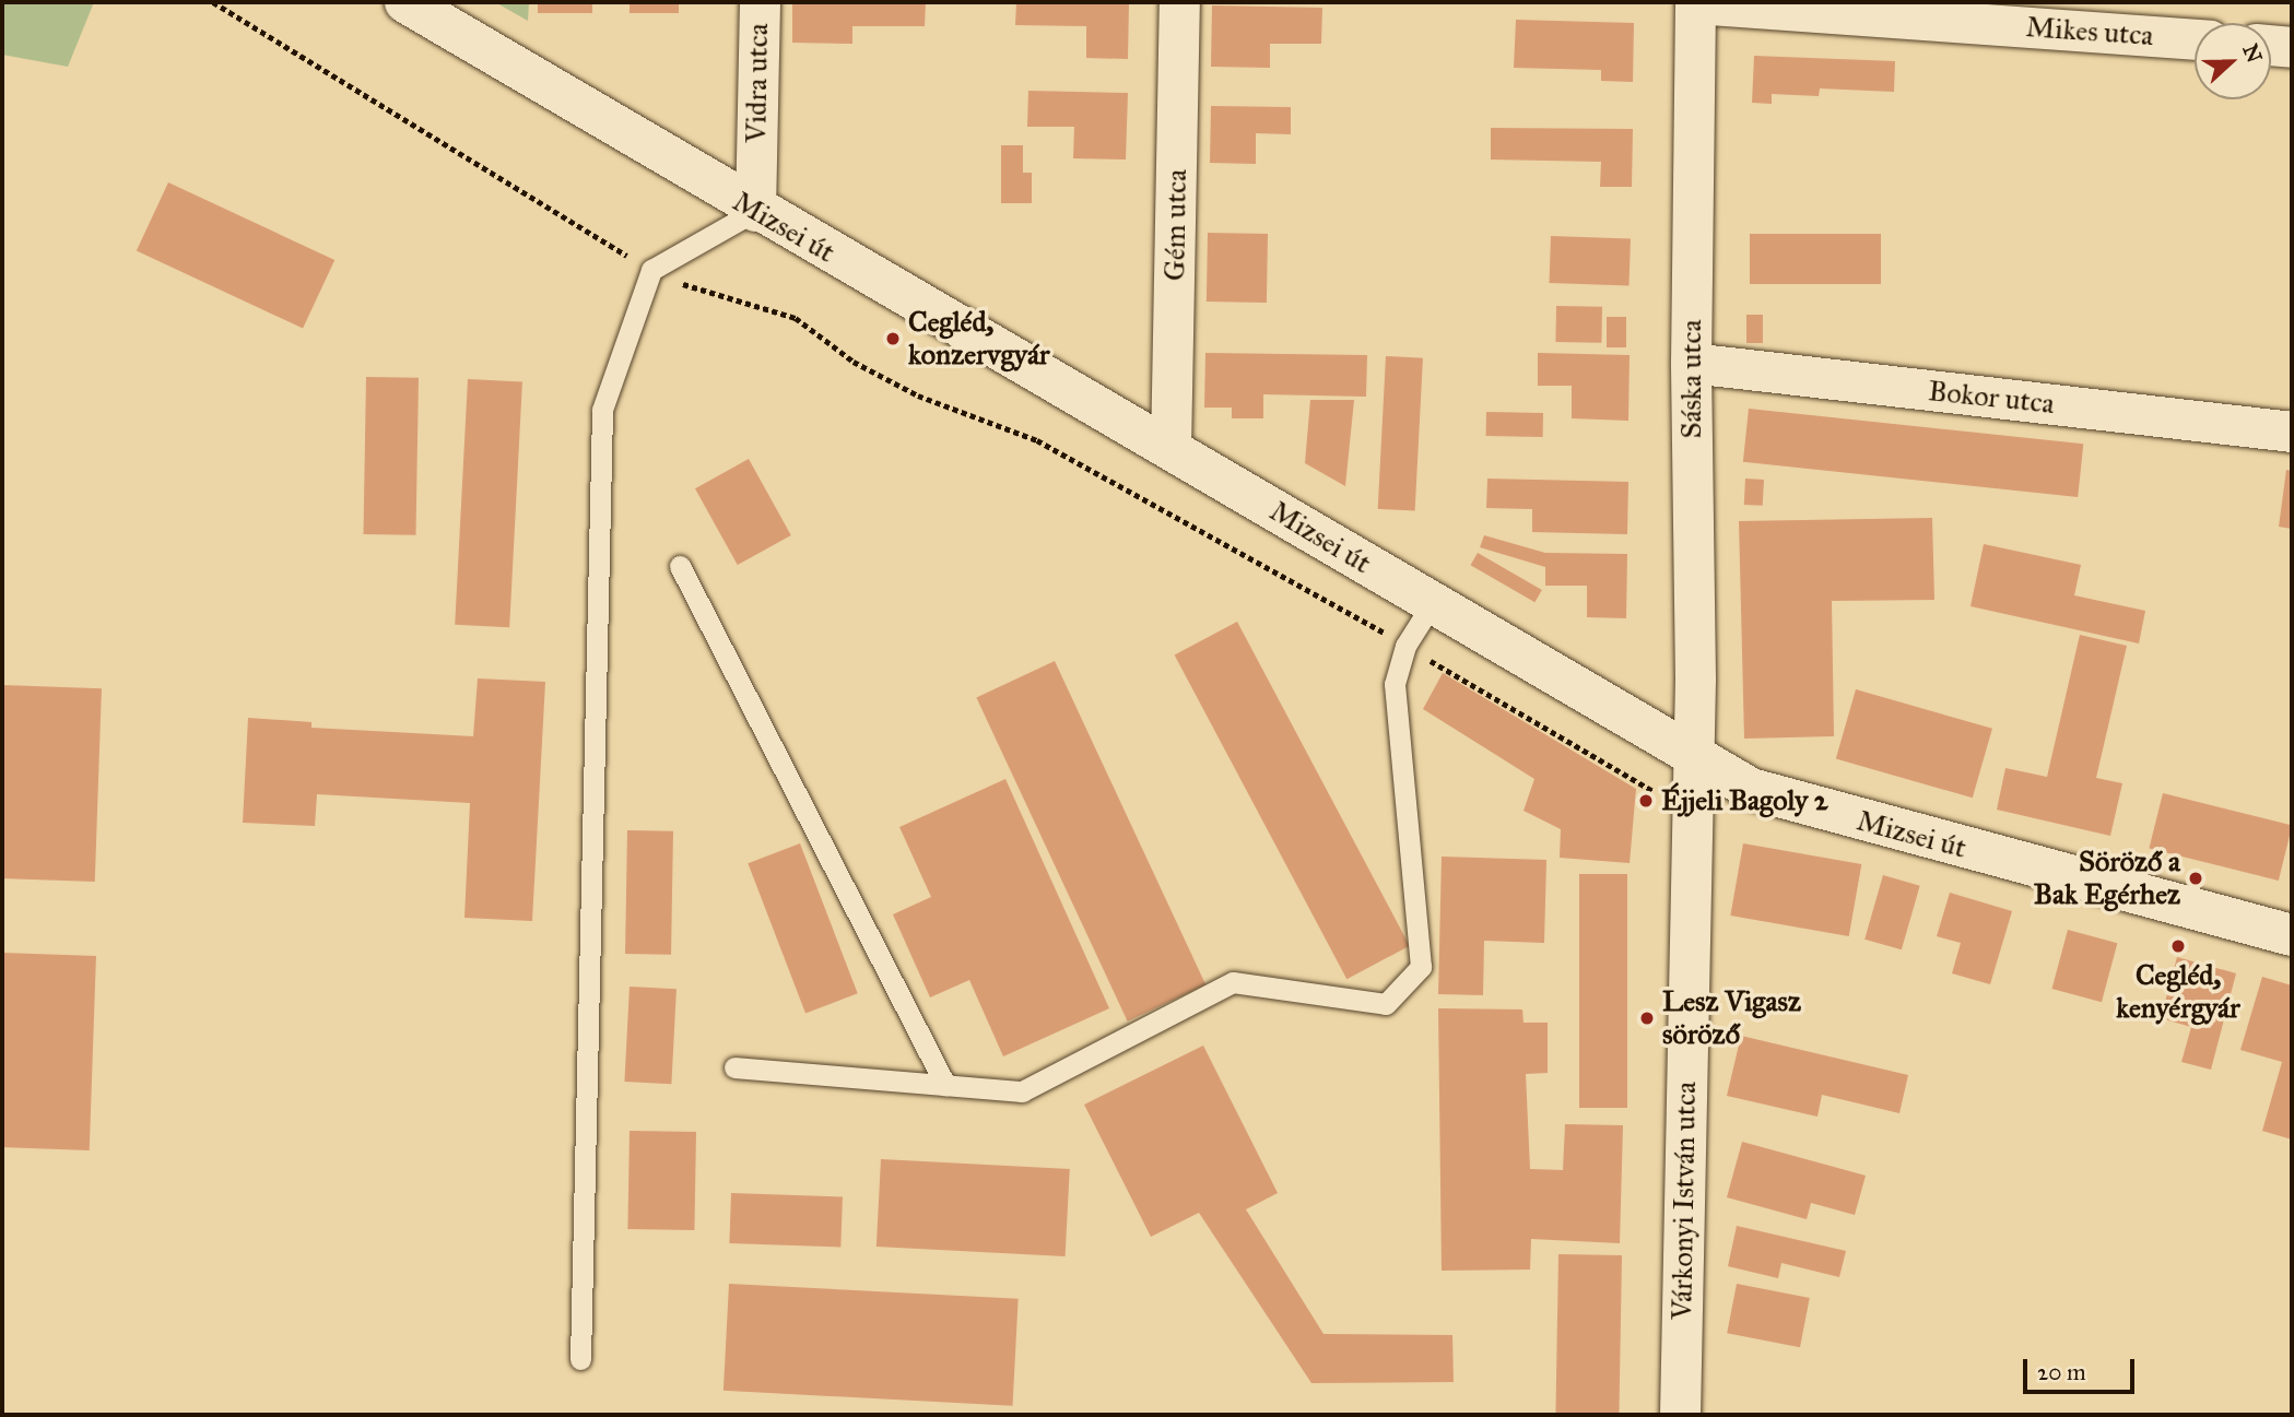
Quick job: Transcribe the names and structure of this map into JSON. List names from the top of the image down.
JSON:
{
  "streets": {
    "main road": ["Mizsei út"],
    "street": [
      "Mikes utca",
      "Vidra utca",
      "Gém utca",
      "Sáska utca",
      "Bokor utca",
      "Várkonyi István utca"
    ]
  },
  "crossings": [
    ["Mikes utca", "Sáska utca"],
    ["Vidra utca", "Mizsei út"],
    ["Gém utca", "Mizsei út"],
    ["Mizsei út", "Sáska utca"],
    ["Mizsei út", "Várkonyi István utca"],
    ["Sáska utca", "Bokor utca"],
    ["Sáska utca", "Várkonyi István utca"]
  ],
  "places": [
    "Cegléd, konzervgyár",
    "Éjjeli Bagoly 2",
    "Söröző a Bak Egérhez",
    "Cegléd, kenyérgyár",
    "Lesz Vigasz söröző"
  ],
  "scale_bar": "20 m",
  "north": "right"
}
